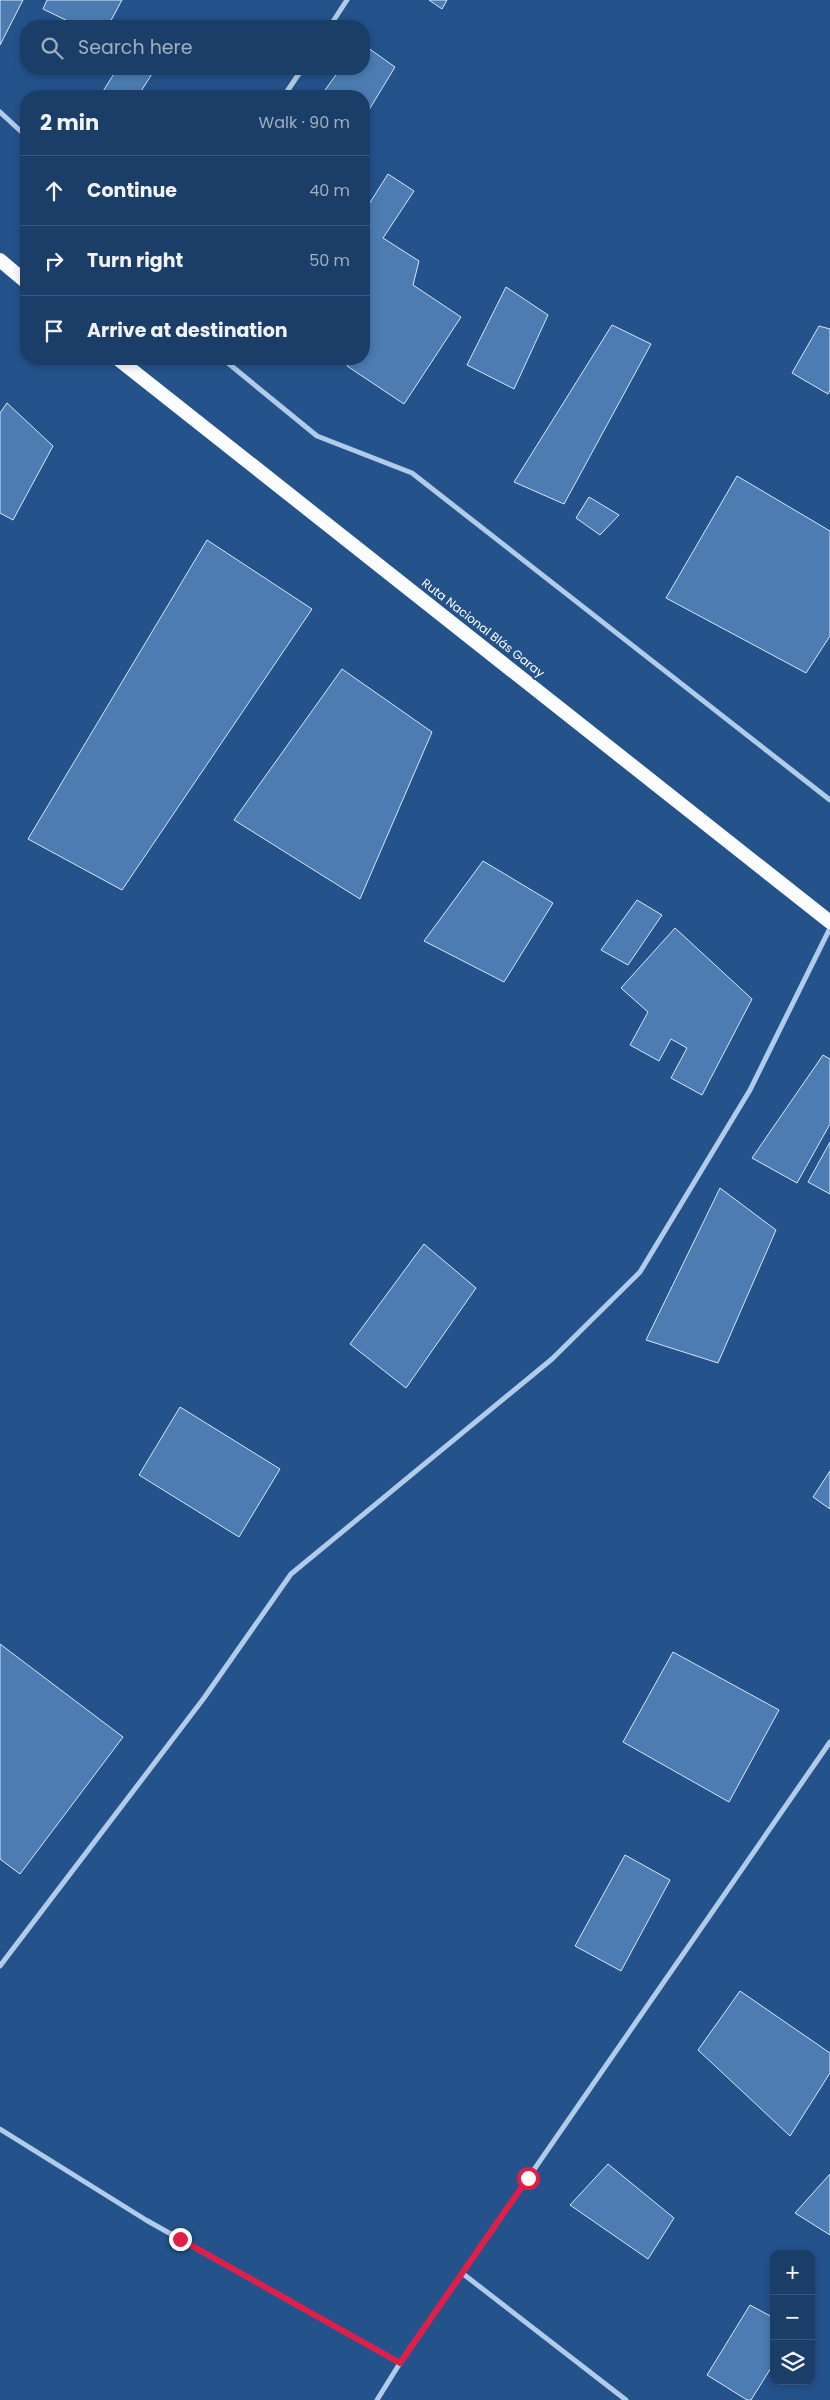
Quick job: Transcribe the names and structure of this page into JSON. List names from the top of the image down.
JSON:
{
  "streets": {
    "highway": ["Ruta Nacional Blás Garay"]
  },
  "page": {
    "search": "Search here",
    "heading": ["2 min", "Walk · 90 m"],
    "list": [
      ["Continue", "40 m"],
      ["Turn right", "50 m"],
      "Arrive at destination"
    ],
    "map_buttons": ["+", "−"]
  }
}
